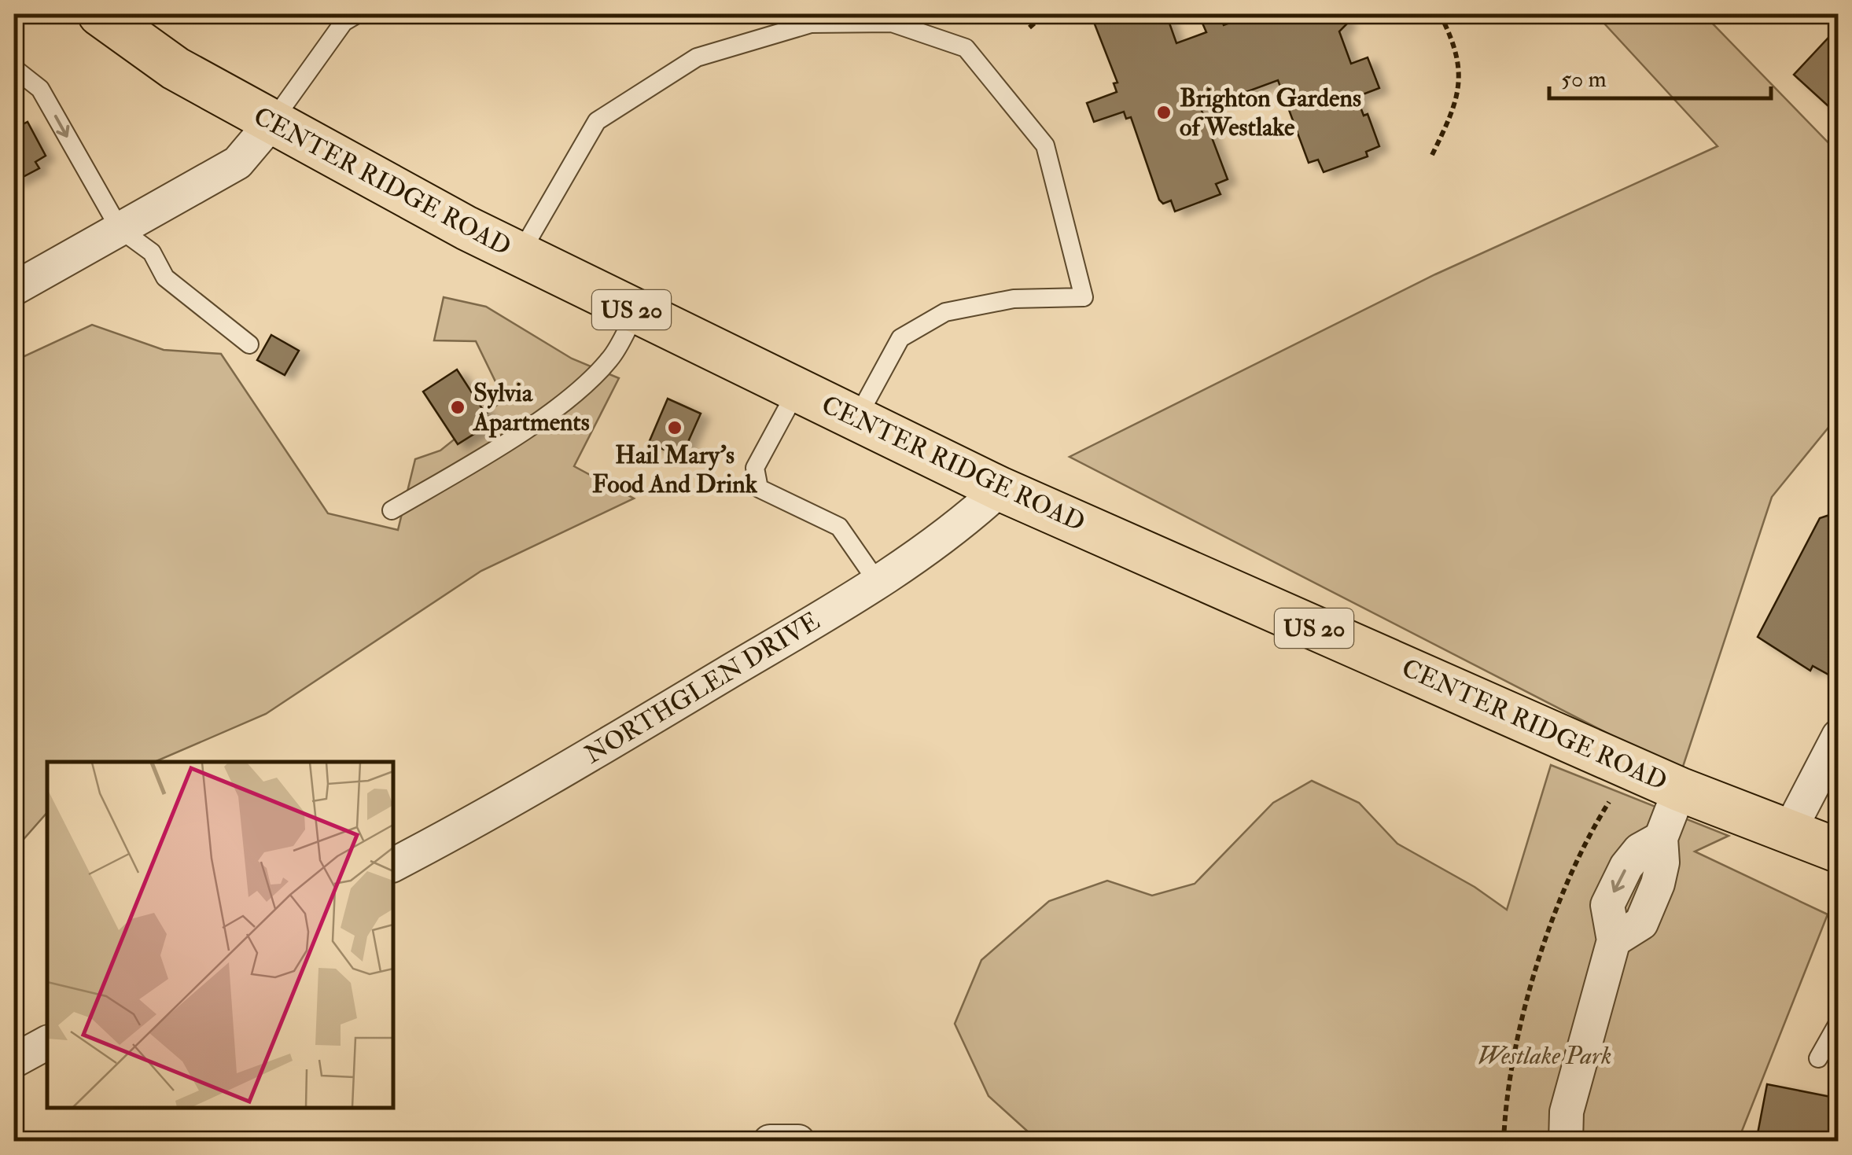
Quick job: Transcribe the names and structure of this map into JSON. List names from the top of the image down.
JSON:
{
  "streets": {
    "main road": ["CENTER RIDGE ROAD", "US 20"],
    "street": ["NORTHGLEN DRIVE"]
  },
  "crossings": [
    ["CENTER RIDGE ROAD", "NORTHGLEN DRIVE"]
  ],
  "parks": ["Westlake Park"],
  "places": ["Brighton Gardens of Westlake", "Sylvia Apartments", "Hail Mary's Food And Drink"],
  "scale_bar": "50 m"
}
